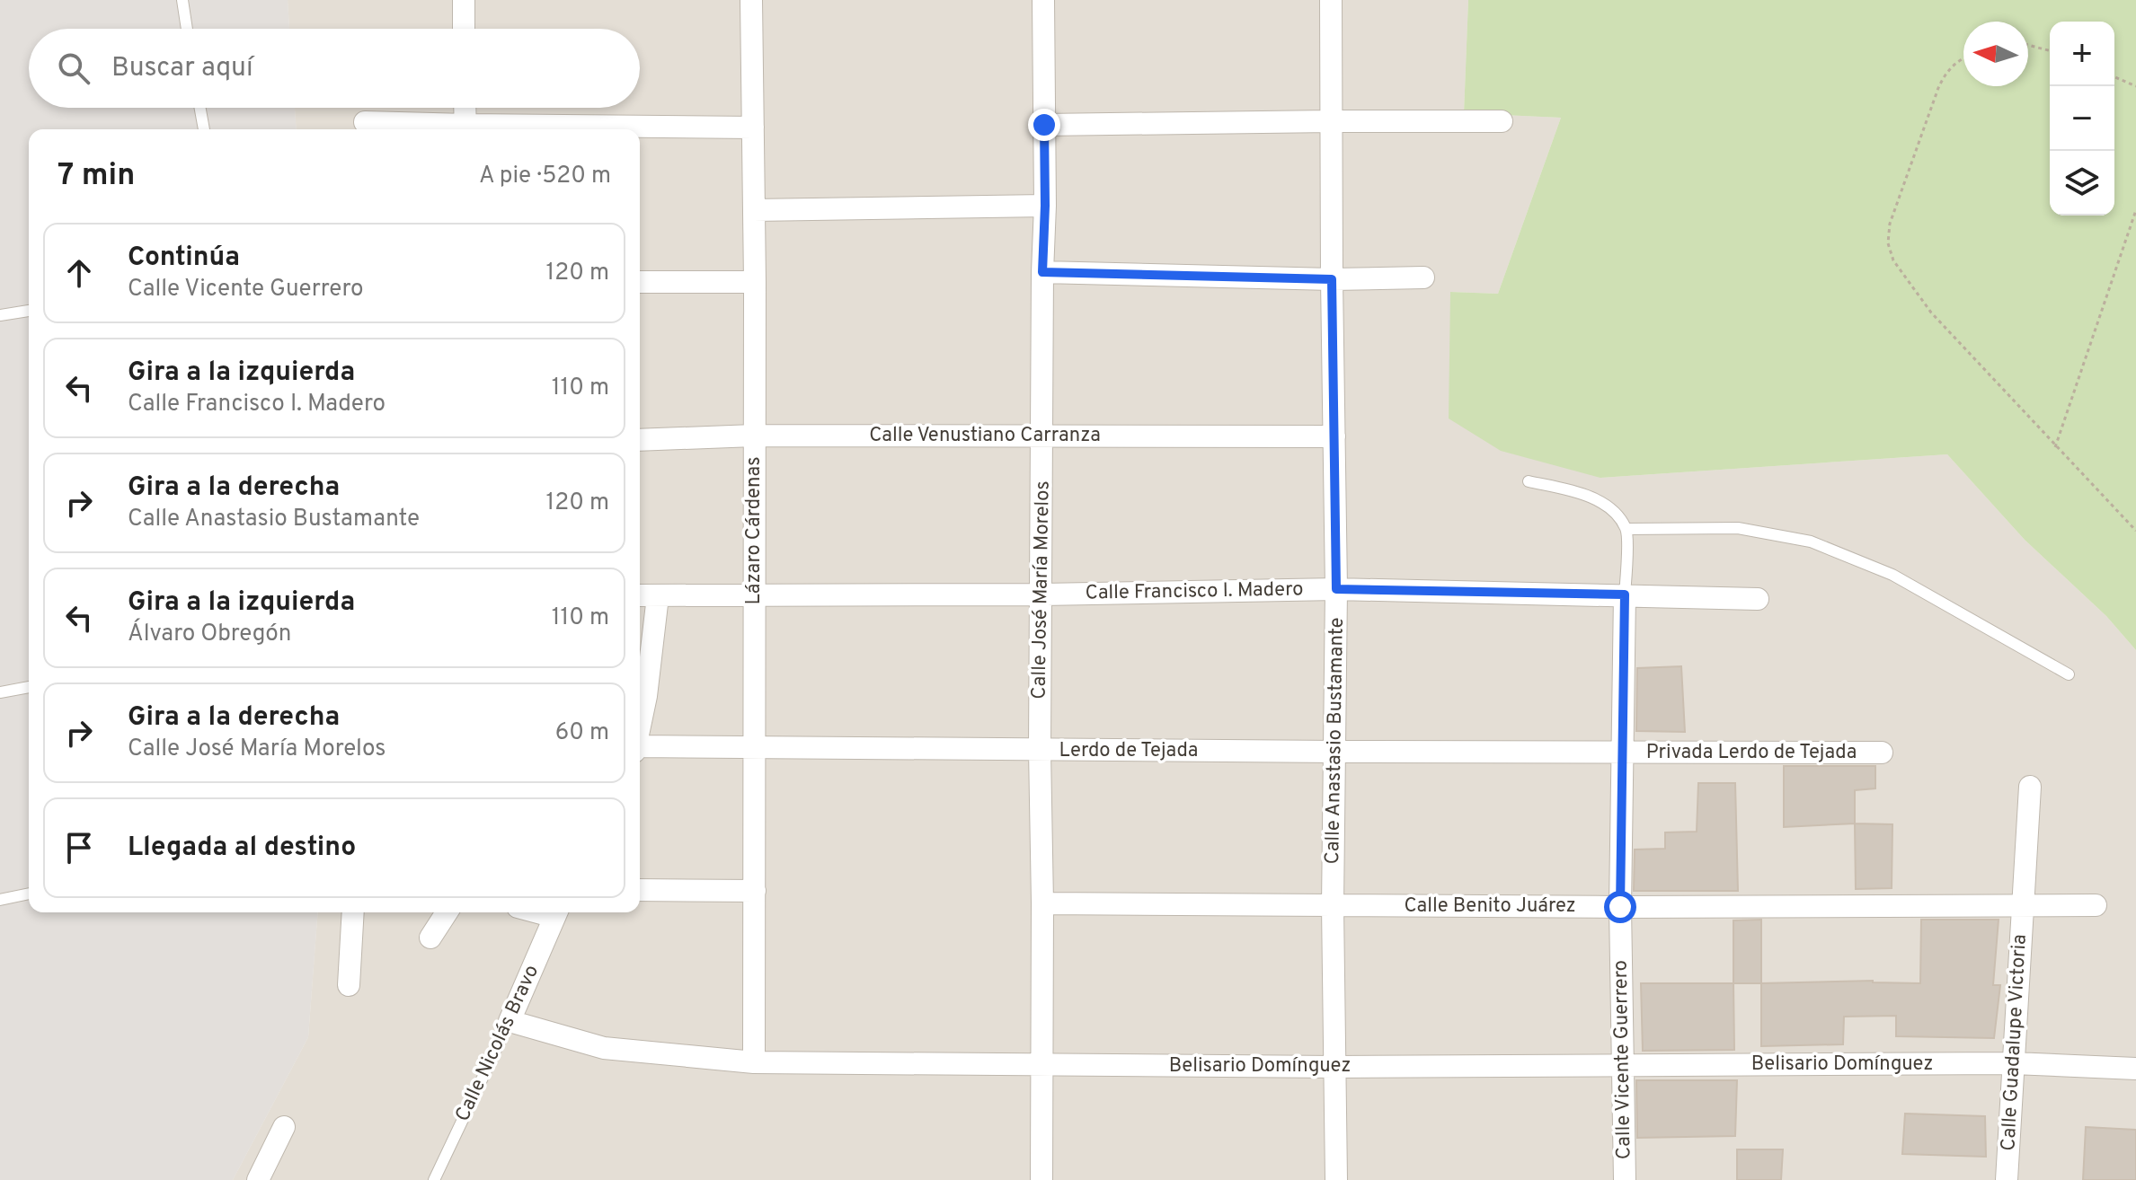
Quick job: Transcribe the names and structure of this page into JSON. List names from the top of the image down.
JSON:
{
  "streets": {
    "street": [
      "Calle Venustiano Carranza",
      "Lázaro Cárdenas",
      "Calle José María Morelos",
      "Calle Francisco I. Madero",
      "Calle Anastasio Bustamante",
      "Lerdo de Tejada",
      "Privada Lerdo de Tejada",
      "Calle Benito Juárez",
      "Calle Guadalupe Victoria",
      "Calle Nicolás Bravo",
      "Calle Vicente Guerrero",
      "Belisario Domínguez"
    ]
  },
  "crossings": [
    ["Calle Venustiano Carranza", "Lázaro Cárdenas"],
    ["Calle Venustiano Carranza", "Calle José María Morelos"],
    ["Calle Venustiano Carranza", "Calle Anastasio Bustamante"],
    ["Lázaro Cárdenas", "Calle Francisco I. Madero"],
    ["Lázaro Cárdenas", "Lerdo de Tejada"],
    ["Lázaro Cárdenas", "Belisario Domínguez"],
    ["Calle José María Morelos", "Calle Francisco I. Madero"],
    ["Calle José María Morelos", "Lerdo de Tejada"],
    ["Calle José María Morelos", "Calle Benito Juárez"],
    ["Calle José María Morelos", "Belisario Domínguez"],
    ["Calle Francisco I. Madero", "Calle Anastasio Bustamante"],
    ["Calle Francisco I. Madero", "Calle Vicente Guerrero"],
    ["Calle Anastasio Bustamante", "Lerdo de Tejada"],
    ["Calle Anastasio Bustamante", "Calle Benito Juárez"],
    ["Calle Anastasio Bustamante", "Belisario Domínguez"],
    ["Lerdo de Tejada", "Privada Lerdo de Tejada"],
    ["Lerdo de Tejada", "Calle Vicente Guerrero"],
    ["Privada Lerdo de Tejada", "Calle Vicente Guerrero"],
    ["Calle Benito Juárez", "Calle Guadalupe Victoria"],
    ["Calle Benito Juárez", "Calle Vicente Guerrero"],
    ["Calle Guadalupe Victoria", "Belisario Domínguez"],
    ["Calle Nicolás Bravo", "Belisario Domínguez"],
    ["Calle Vicente Guerrero", "Belisario Domínguez"]
  ],
  "north": "left",
  "page": {
    "map_buttons": ["+", "−"],
    "search": "Buscar aquí",
    "heading": ["7 min", "A pie · 520 m"],
    "list": [
      ["Continúa", "Calle Vicente Guerrero", "120 m"],
      ["Gira a la izquierda", "Calle Francisco I. Madero", "110 m"],
      ["Gira a la derecha", "Calle Anastasio Bustamante", "120 m"],
      ["Gira a la izquierda", "Álvaro Obregón", "110 m"],
      ["Gira a la derecha", "Calle José María Morelos", "60 m"],
      "Llegada al destino"
    ]
  }
}
